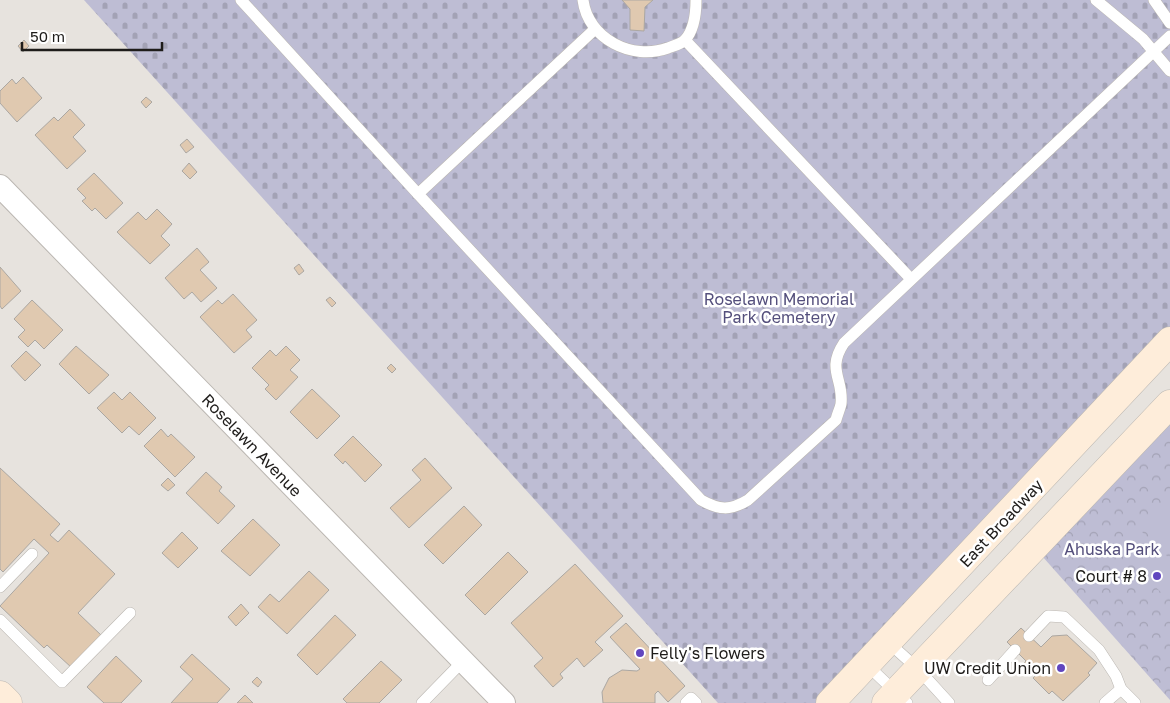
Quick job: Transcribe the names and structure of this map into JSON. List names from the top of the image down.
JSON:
{
  "streets": {
    "street": ["Roselawn Avenue", "East Broadway"]
  },
  "parks": ["Roselawn Memorial Park Cemetery", "Ahuska Park"],
  "places": ["Court # 8", "Felly's Flowers", "UW Credit Union"],
  "scale_bar": "50 m"
}
